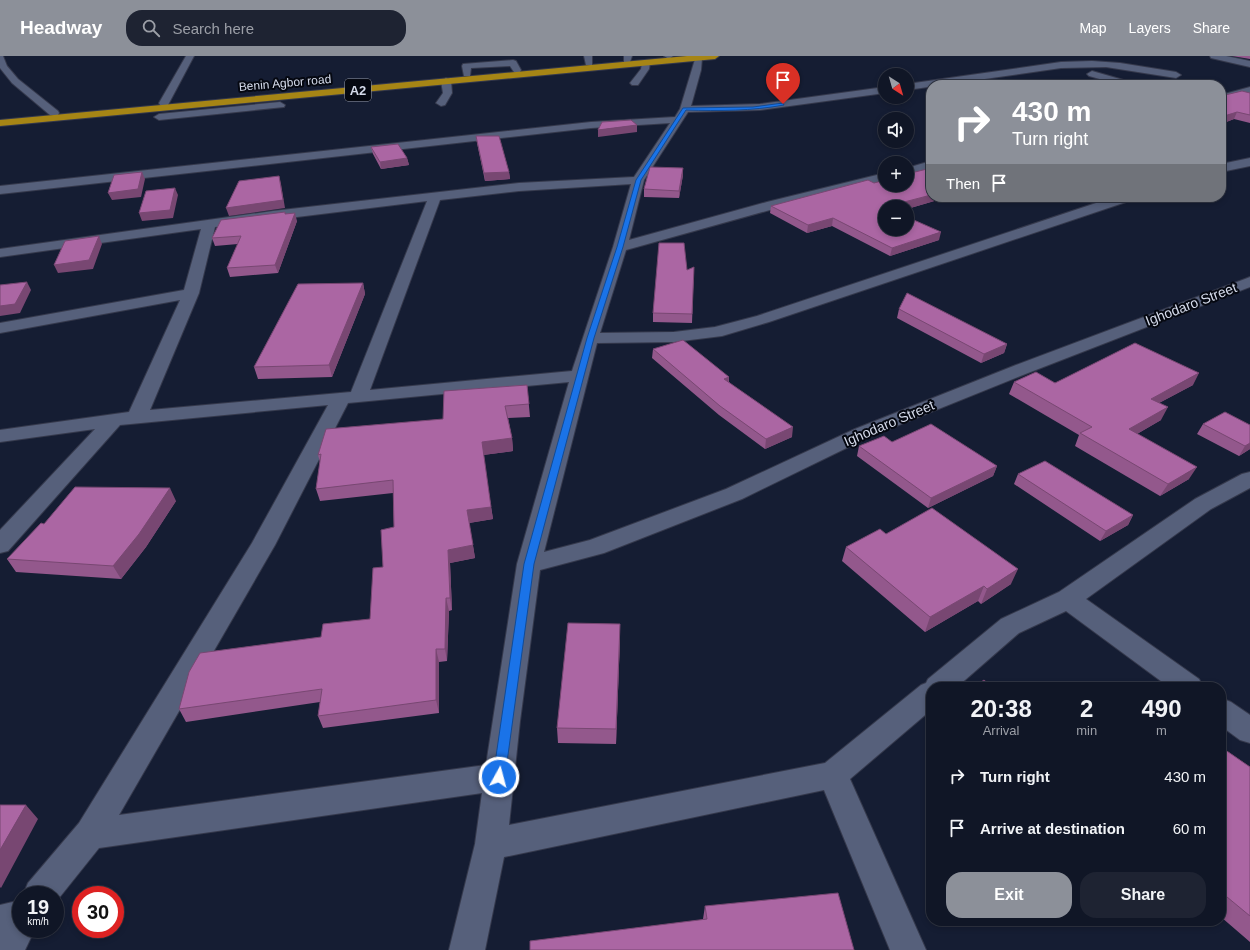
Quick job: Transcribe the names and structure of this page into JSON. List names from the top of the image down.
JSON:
{
  "streets": {
    "highway": ["Benin Agbor road", "A2"],
    "street": ["Ighodaro Street"]
  },
  "north": "bottom right",
  "page": {
    "header": "Headway",
    "search": "Search here",
    "nav": ["Map", "Layers", "Share"],
    "map_buttons": ["+", "−"],
    "turn": ["430 m", "Turn right"],
    "then": "Then",
    "eta": [
      "20:38",
      "Arrival",
      "2",
      "min",
      "490",
      "m"
    ],
    "list": [
      {
        "name": "Turn right",
        "value": "430 m"
      },
      {
        "name": "Arrive at destination",
        "value": "60 m"
      }
    ],
    "buttons": ["Exit", "Share"],
    "speed": "19 km/h",
    "limit": "30"
  }
}
